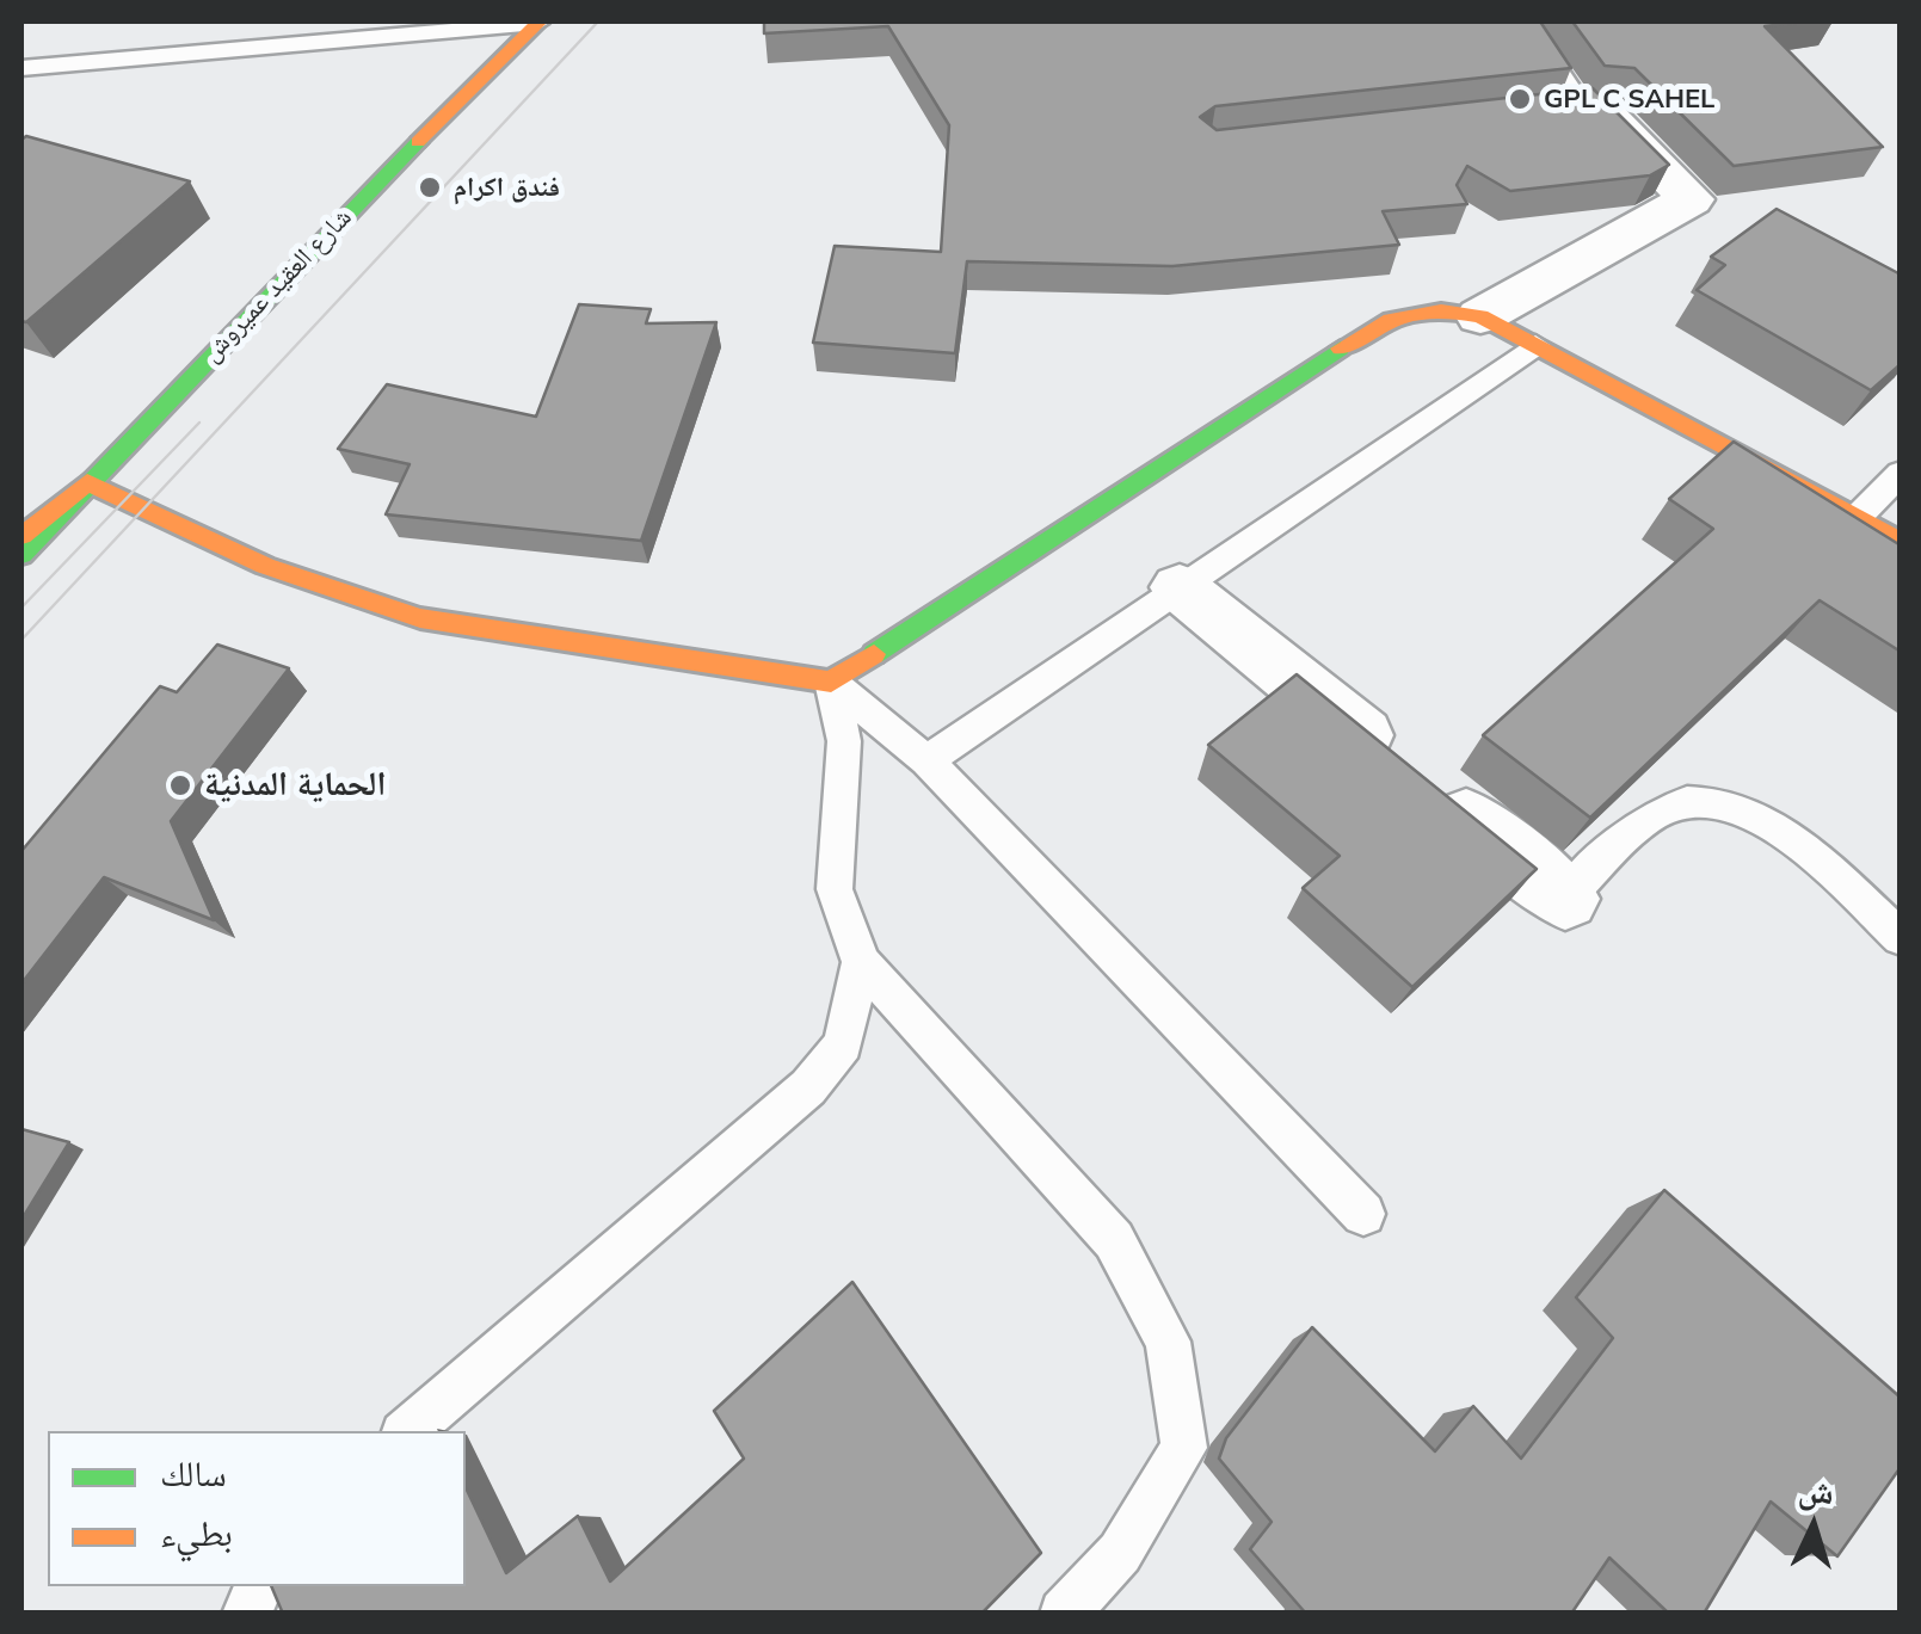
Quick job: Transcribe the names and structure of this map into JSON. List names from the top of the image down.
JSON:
{
  "streets": {
    "street": ["شارع العقيد عميروش"]
  },
  "places": ["GPL C SAHEL", "فندق اكرام", "الحماية المدنية"],
  "legend": ["سالك", "بطيء"],
  "north": "top"
}
